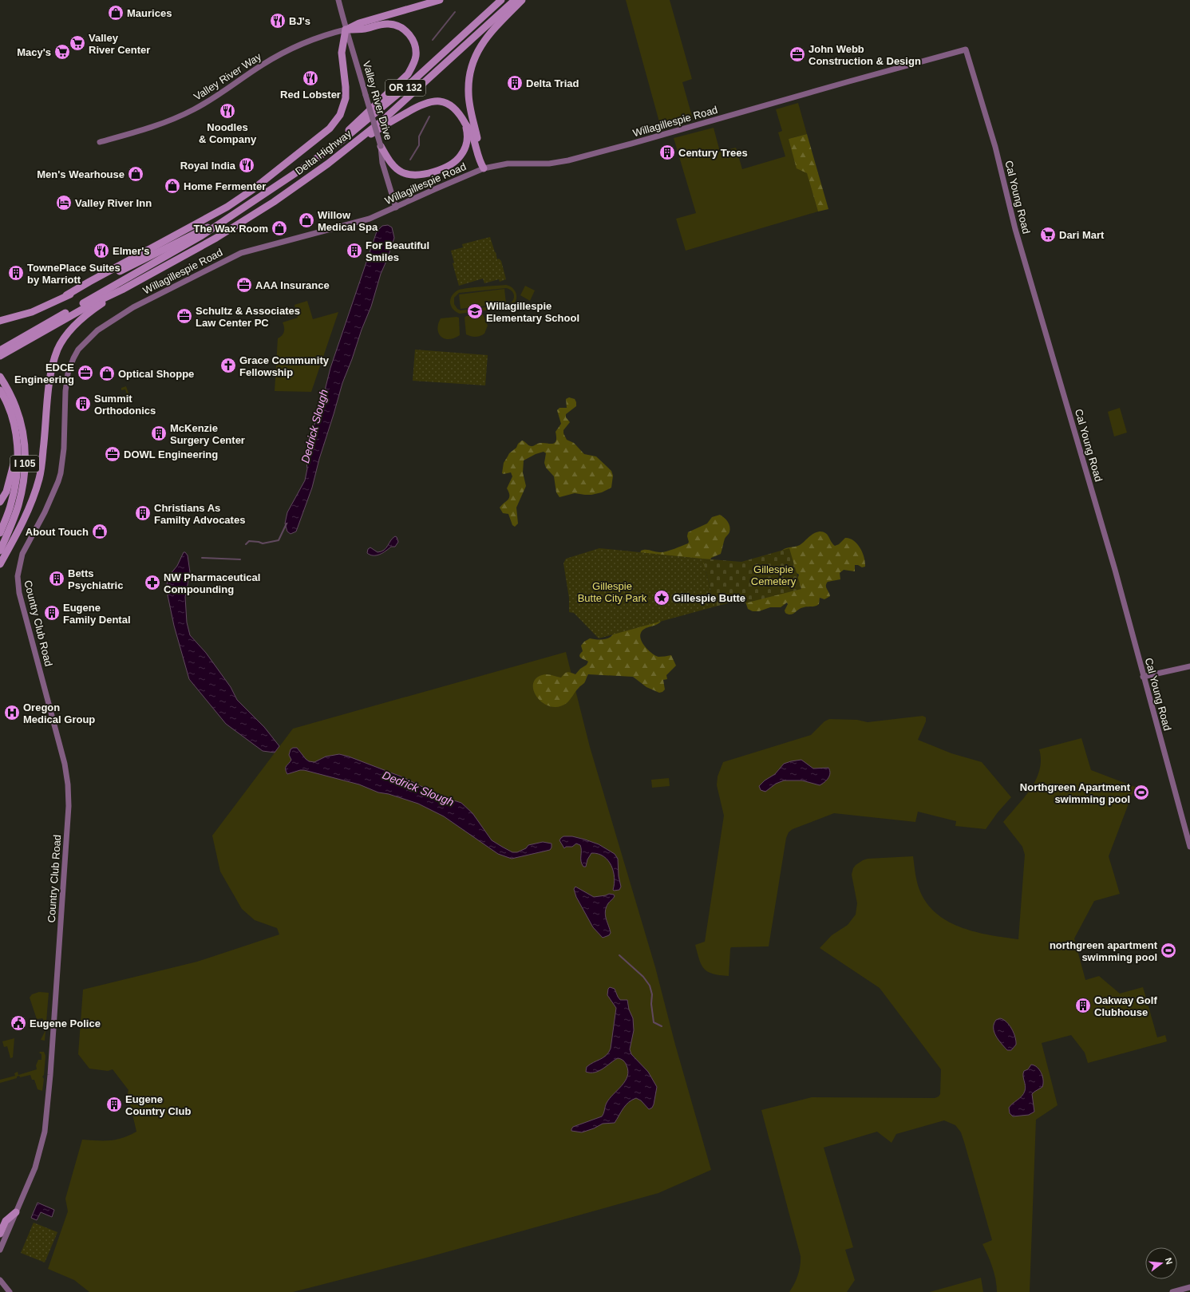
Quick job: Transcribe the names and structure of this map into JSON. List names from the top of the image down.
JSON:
{
  "streets": {
    "highway": ["OR 132", "Delta Highway", "I 105"],
    "main road": [
      "Valley River Way",
      "Valley River Drive",
      "Willagillespie Road",
      "Cal Young Road",
      "Country Club Road"
    ]
  },
  "crossings": [
    ["Valley River Way", "Valley River Drive"],
    ["Valley River Drive", "Willagillespie Road"],
    ["Willagillespie Road", "Cal Young Road"],
    ["Willagillespie Road", "Country Club Road"]
  ],
  "water": ["Dedrick Slough"],
  "parks": ["Gillespie Cemetery", "Gillespie Butte City Park"],
  "places": {
    "shop": [
      "Maurices",
      "Men's Wearhouse",
      "Home Fermenter",
      "Willow Medical Spa",
      "The Wax Room",
      "Optical Shoppe",
      "About Touch"
    ],
    "restaurant": [
      "BJ's",
      "Red Lobster",
      "Noodles & Company",
      "Royal India",
      "Elmer's"
    ],
    "supermarket": ["Valley River Center", "Macy's", "Dari Mart"],
    "office": [
      "John Webb Construction & Design",
      "AAA Insurance",
      "Schultz & Associates Law Center PC",
      "EDCE Engineering",
      "DOWL Engineering"
    ],
    "building": [
      "Delta Triad",
      "Century Trees",
      "For Beautiful Smiles",
      "TownePlace Suites by Marriott",
      "Summit Orthodonics",
      "McKenzie Surgery Center",
      "Christians As Familty Advocates",
      "Betts Psychiatric",
      "Eugene Family Dental",
      "Oakway Golf Clubhouse",
      "Eugene Country Club"
    ],
    "hotel": ["Valley River Inn"],
    "school or university": ["Willagillespie Elementary School"],
    "church": ["Grace Community Fellowship"],
    "pharmacy": ["NW Pharmaceutical Compounding"],
    "place": ["Gillespie Butte"],
    "hospital": ["Oregon Medical Group"],
    "sports": ["Northgreen Apartment swimming pool", "northgreen apartment swimming pool"],
    "public building": ["Eugene Police"]
  },
  "north": "right"
}
